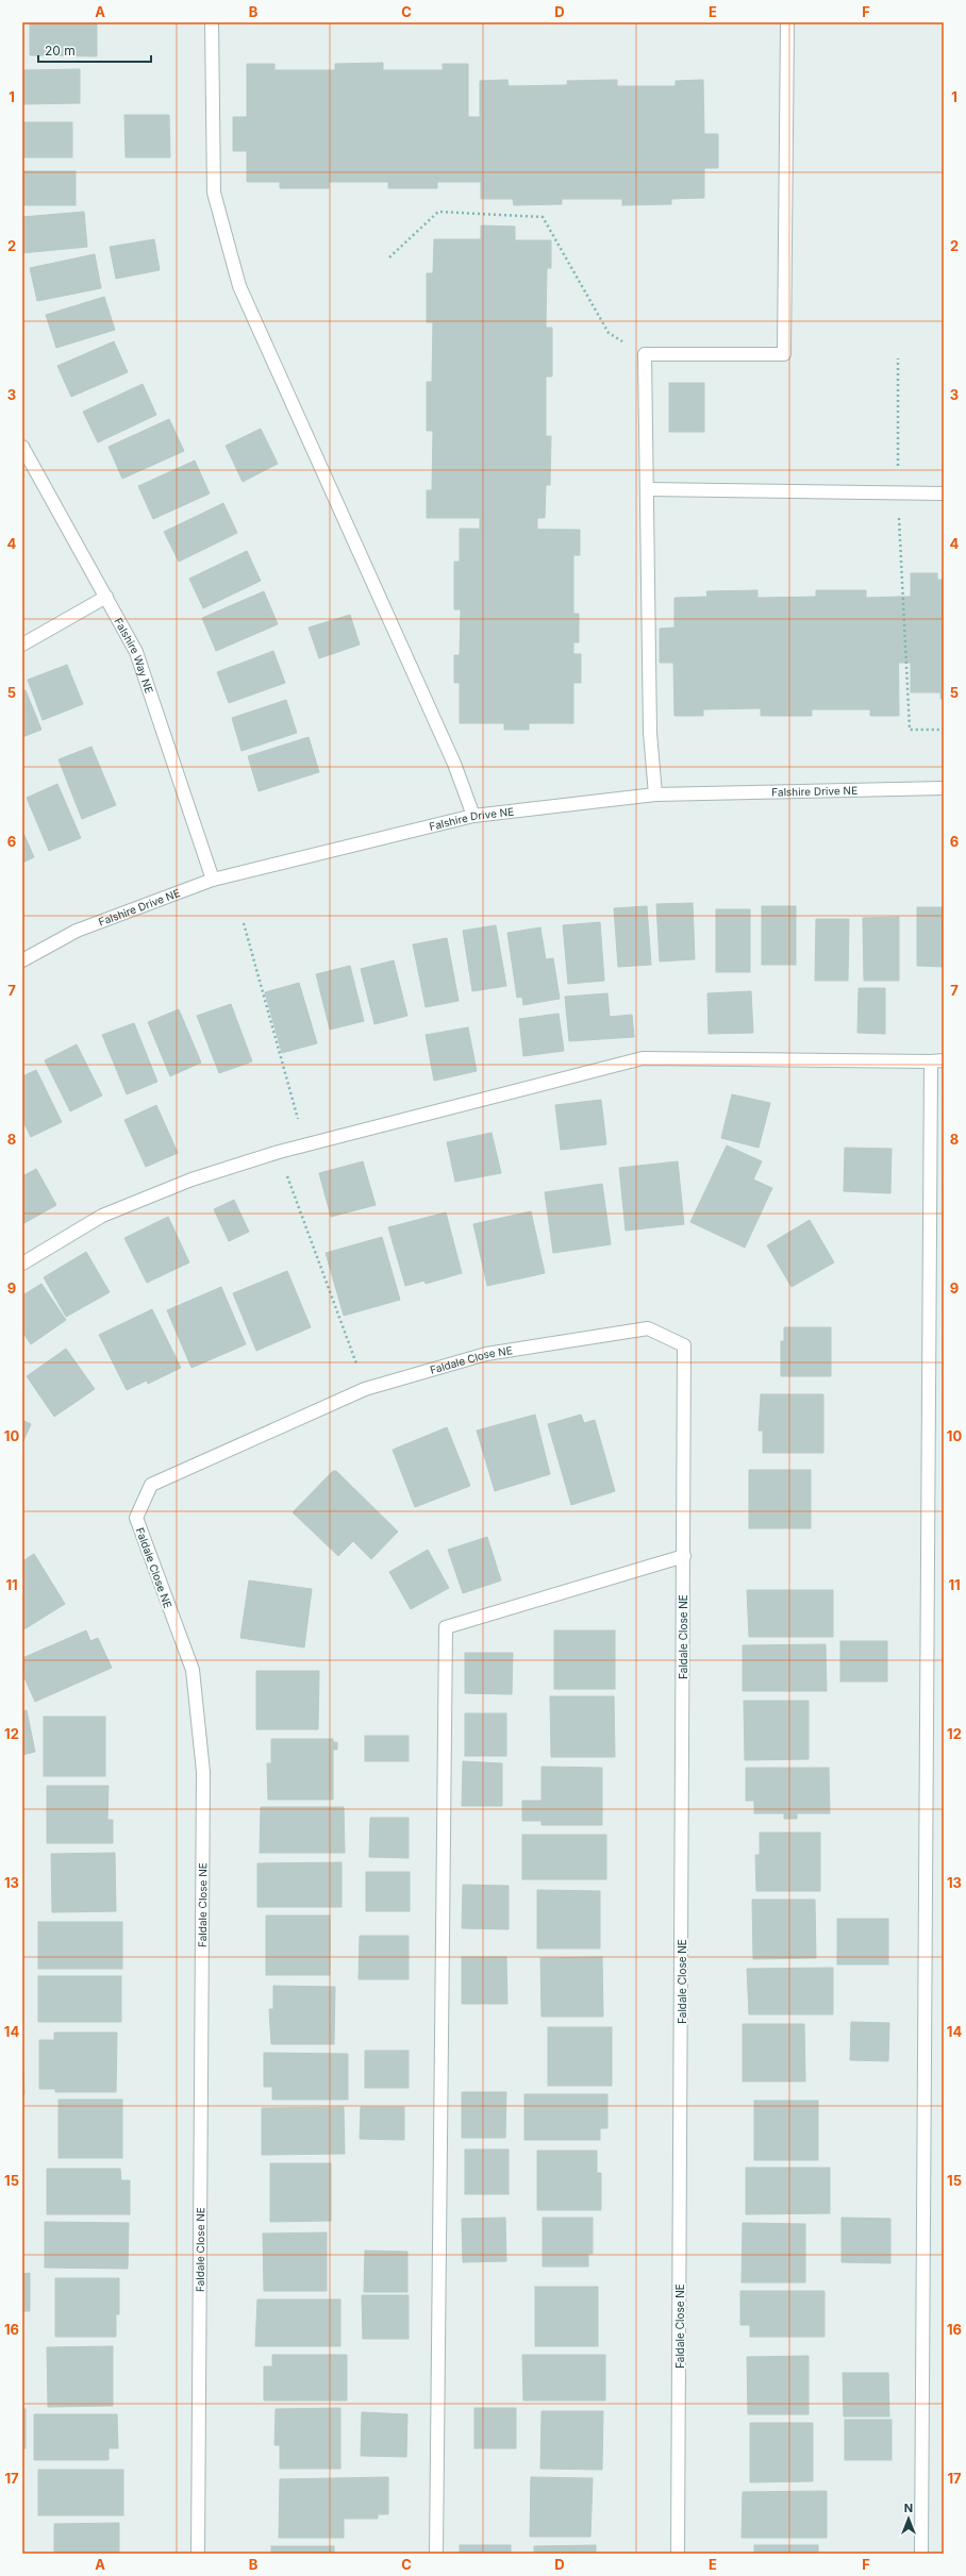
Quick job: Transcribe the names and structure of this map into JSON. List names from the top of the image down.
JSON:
{
  "streets": {
    "street": ["Falshire Way NE", "Falshire Drive NE", "Faldale Close NE"]
  },
  "crossings": [
    ["Falshire Way NE", "Falshire Drive NE"]
  ],
  "scale_bar": "20 m",
  "north": "top",
  "grid": {
    "columns": [
      "A",
      "B",
      "C",
      "D",
      "E",
      "F"
    ],
    "rows": [
      "1",
      "2",
      "3",
      "4",
      "5",
      "6",
      "7",
      "8",
      "9",
      "10",
      "11",
      "12",
      "13",
      "14",
      "15",
      "16",
      "17"
    ]
  }
}
